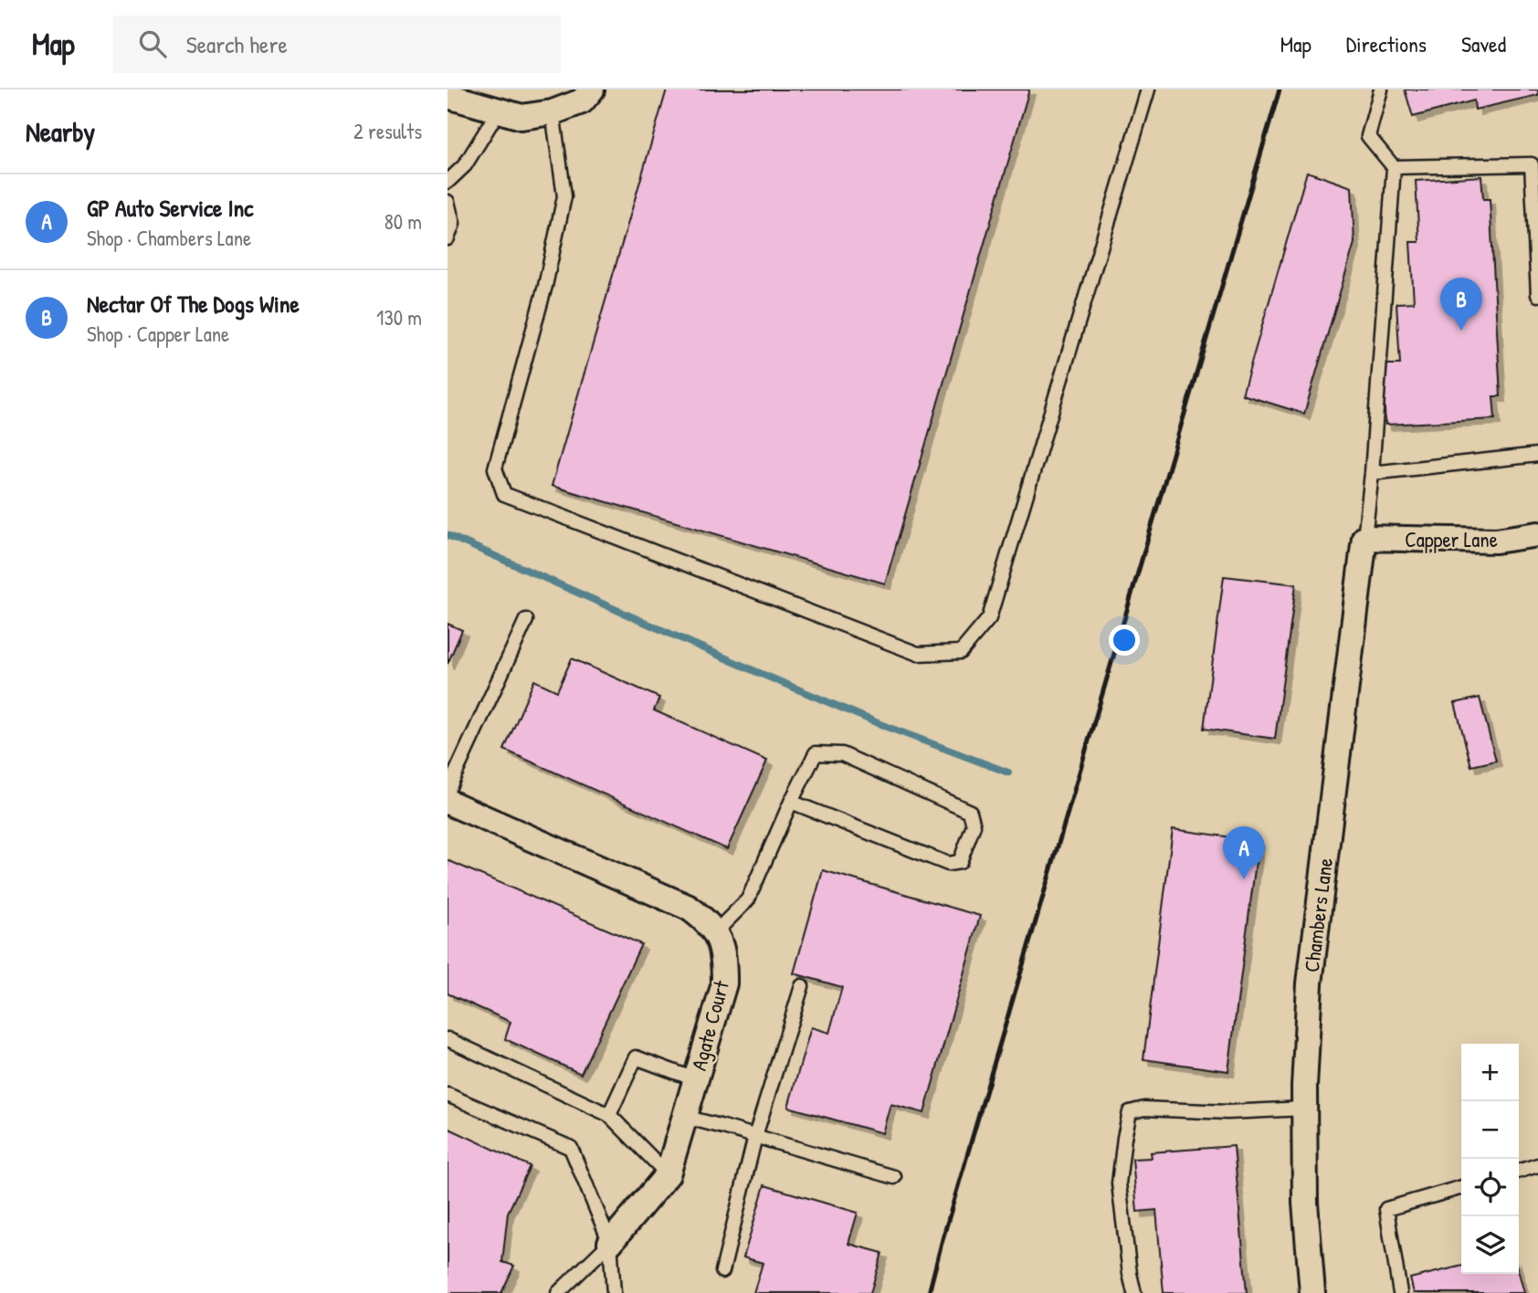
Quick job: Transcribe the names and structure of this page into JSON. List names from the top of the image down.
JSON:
{
  "streets": {
    "street": ["Capper Lane", "Chambers Lane", "Agate Court"]
  },
  "crossings": [
    ["Capper Lane", "Chambers Lane"]
  ],
  "page": {
    "header": "Map",
    "search": "Search here",
    "nav": ["Map", "Directions", "Saved"],
    "heading": ["Nearby", "2 results"],
    "list": [
      {
        "mark": "A",
        "name": "GP Auto Service Inc",
        "note": "Shop · Chambers Lane",
        "value": "80 m"
      },
      {
        "mark": "B",
        "name": "Nectar Of The Dogs Wine",
        "note": "Shop · Capper Lane",
        "value": "130 m"
      }
    ],
    "pins": ["B", "A"],
    "map_buttons": ["+", "−"]
  }
}
